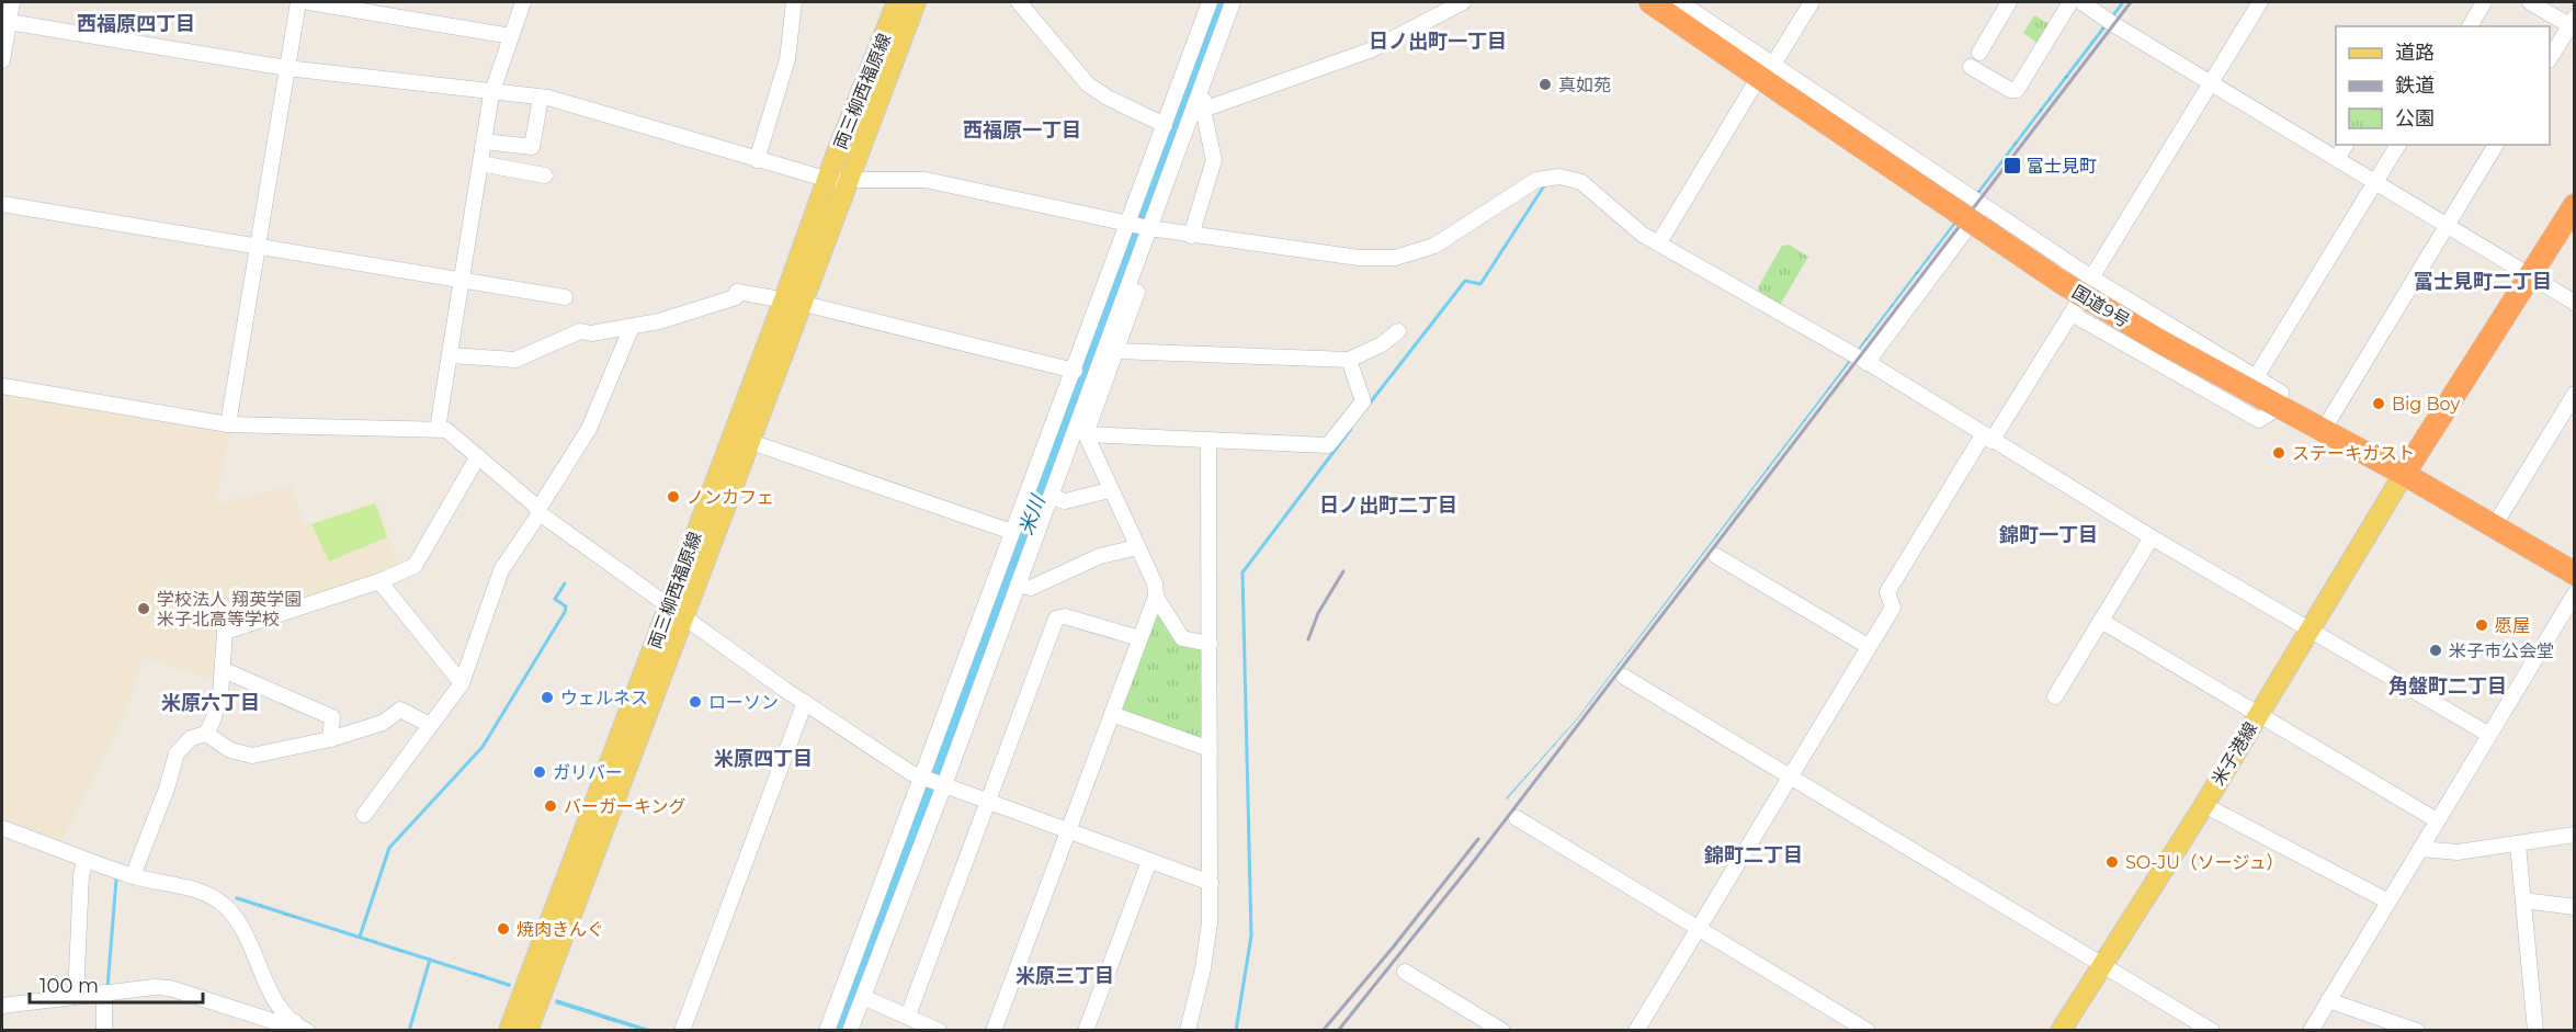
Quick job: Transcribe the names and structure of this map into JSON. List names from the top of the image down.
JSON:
{
  "streets": {
    "highway": ["国道9号"],
    "main road": ["両三柳西福原線", "米子港線"]
  },
  "crossings": [
    ["国道9号", "米子港線"]
  ],
  "districts": [
    "西福原四丁目",
    "日ノ出町一丁目",
    "西福原一丁目",
    "冨士見町二丁目",
    "日ノ出町二丁目",
    "錦町一丁目",
    "角盤町二丁目",
    "米原六丁目",
    "米原四丁目",
    "錦町二丁目",
    "米原三丁目"
  ],
  "water": ["米川"],
  "places": {
    "other": [
      "真如苑",
      "Big Boy",
      "ステーキガスト",
      "ノンカフェ",
      "学校法人 翔英学園 米子北高等学校",
      "愿屋",
      "米子市公会堂",
      "ウェルネス",
      "ローソン",
      "ガリバー",
      "バーガーキング",
      "SO-JU（ソージュ）",
      "焼肉きんぐ"
    ],
    "transit": ["富士見町"]
  },
  "legend": ["道路", "鉄道", "公園"],
  "scale_bar": "100 m"
}
